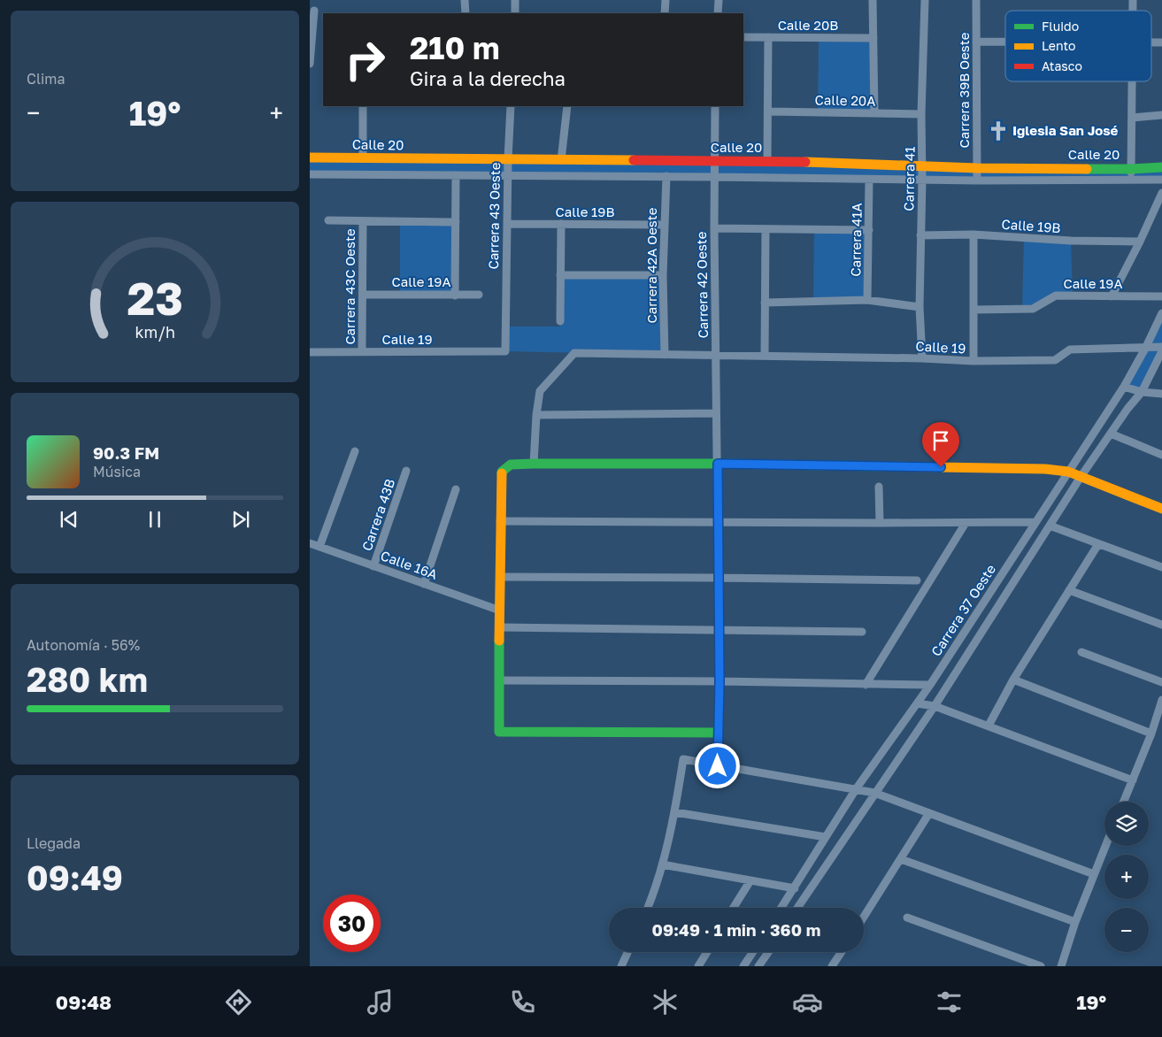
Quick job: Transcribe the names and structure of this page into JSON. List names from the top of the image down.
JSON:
{
  "streets": {
    "street": [
      "Calle 20B",
      "Carrera 39B Oeste",
      "Calle 20A",
      "Calle 20",
      "Carrera 41",
      "Calle 19B",
      "Carrera 43 Oeste",
      "Carrera 41A",
      "Carrera 42A Oeste",
      "Calle 19A",
      "Carrera 42 Oeste",
      "Carrera 43C Oeste",
      "Calle 19",
      "Carrera 43B",
      "Calle 16A",
      "Carrera 37 Oeste"
    ]
  },
  "crossings": [
    ["Carrera 39B Oeste", "Calle 20"],
    ["Calle 20A", "Carrera 41"],
    ["Calle 20", "Carrera 41"],
    ["Calle 20", "Carrera 43 Oeste"],
    ["Calle 20", "Carrera 41A"],
    ["Calle 20", "Carrera 42A Oeste"],
    ["Calle 20", "Carrera 42 Oeste"],
    ["Carrera 41", "Calle 19B"],
    ["Carrera 41", "Calle 19"],
    ["Calle 19B", "Carrera 43 Oeste"],
    ["Calle 19B", "Carrera 42A Oeste"],
    ["Carrera 43 Oeste", "Calle 19"],
    ["Carrera 42A Oeste", "Calle 19"],
    ["Calle 19A", "Carrera 43C Oeste"],
    ["Carrera 42 Oeste", "Calle 19"],
    ["Carrera 43C Oeste", "Calle 19"],
    ["Calle 19", "Carrera 37 Oeste"],
    ["Carrera 43B", "Calle 16A"]
  ],
  "places": {
    "church": ["Iglesia San José"]
  },
  "legend": ["Fluido", "Lento", "Atasco"],
  "page": {
    "tile": [
      "Clima",
      ["Autonomía · 56%", "280 km"],
      ["Llegada", "09:49"]
    ],
    "turn": ["210 m", "Gira a la derecha"],
    "heat": ["−", "19°", "+"],
    "song": ["90.3 FM", "Música"],
    "map_buttons": ["+", "−"],
    "limit": "30",
    "trip": "09:49 · 1 min · 360 m",
    "tabs": ["09:48", "19°"],
    "gauge": ["23", "km/h"]
  }
}
